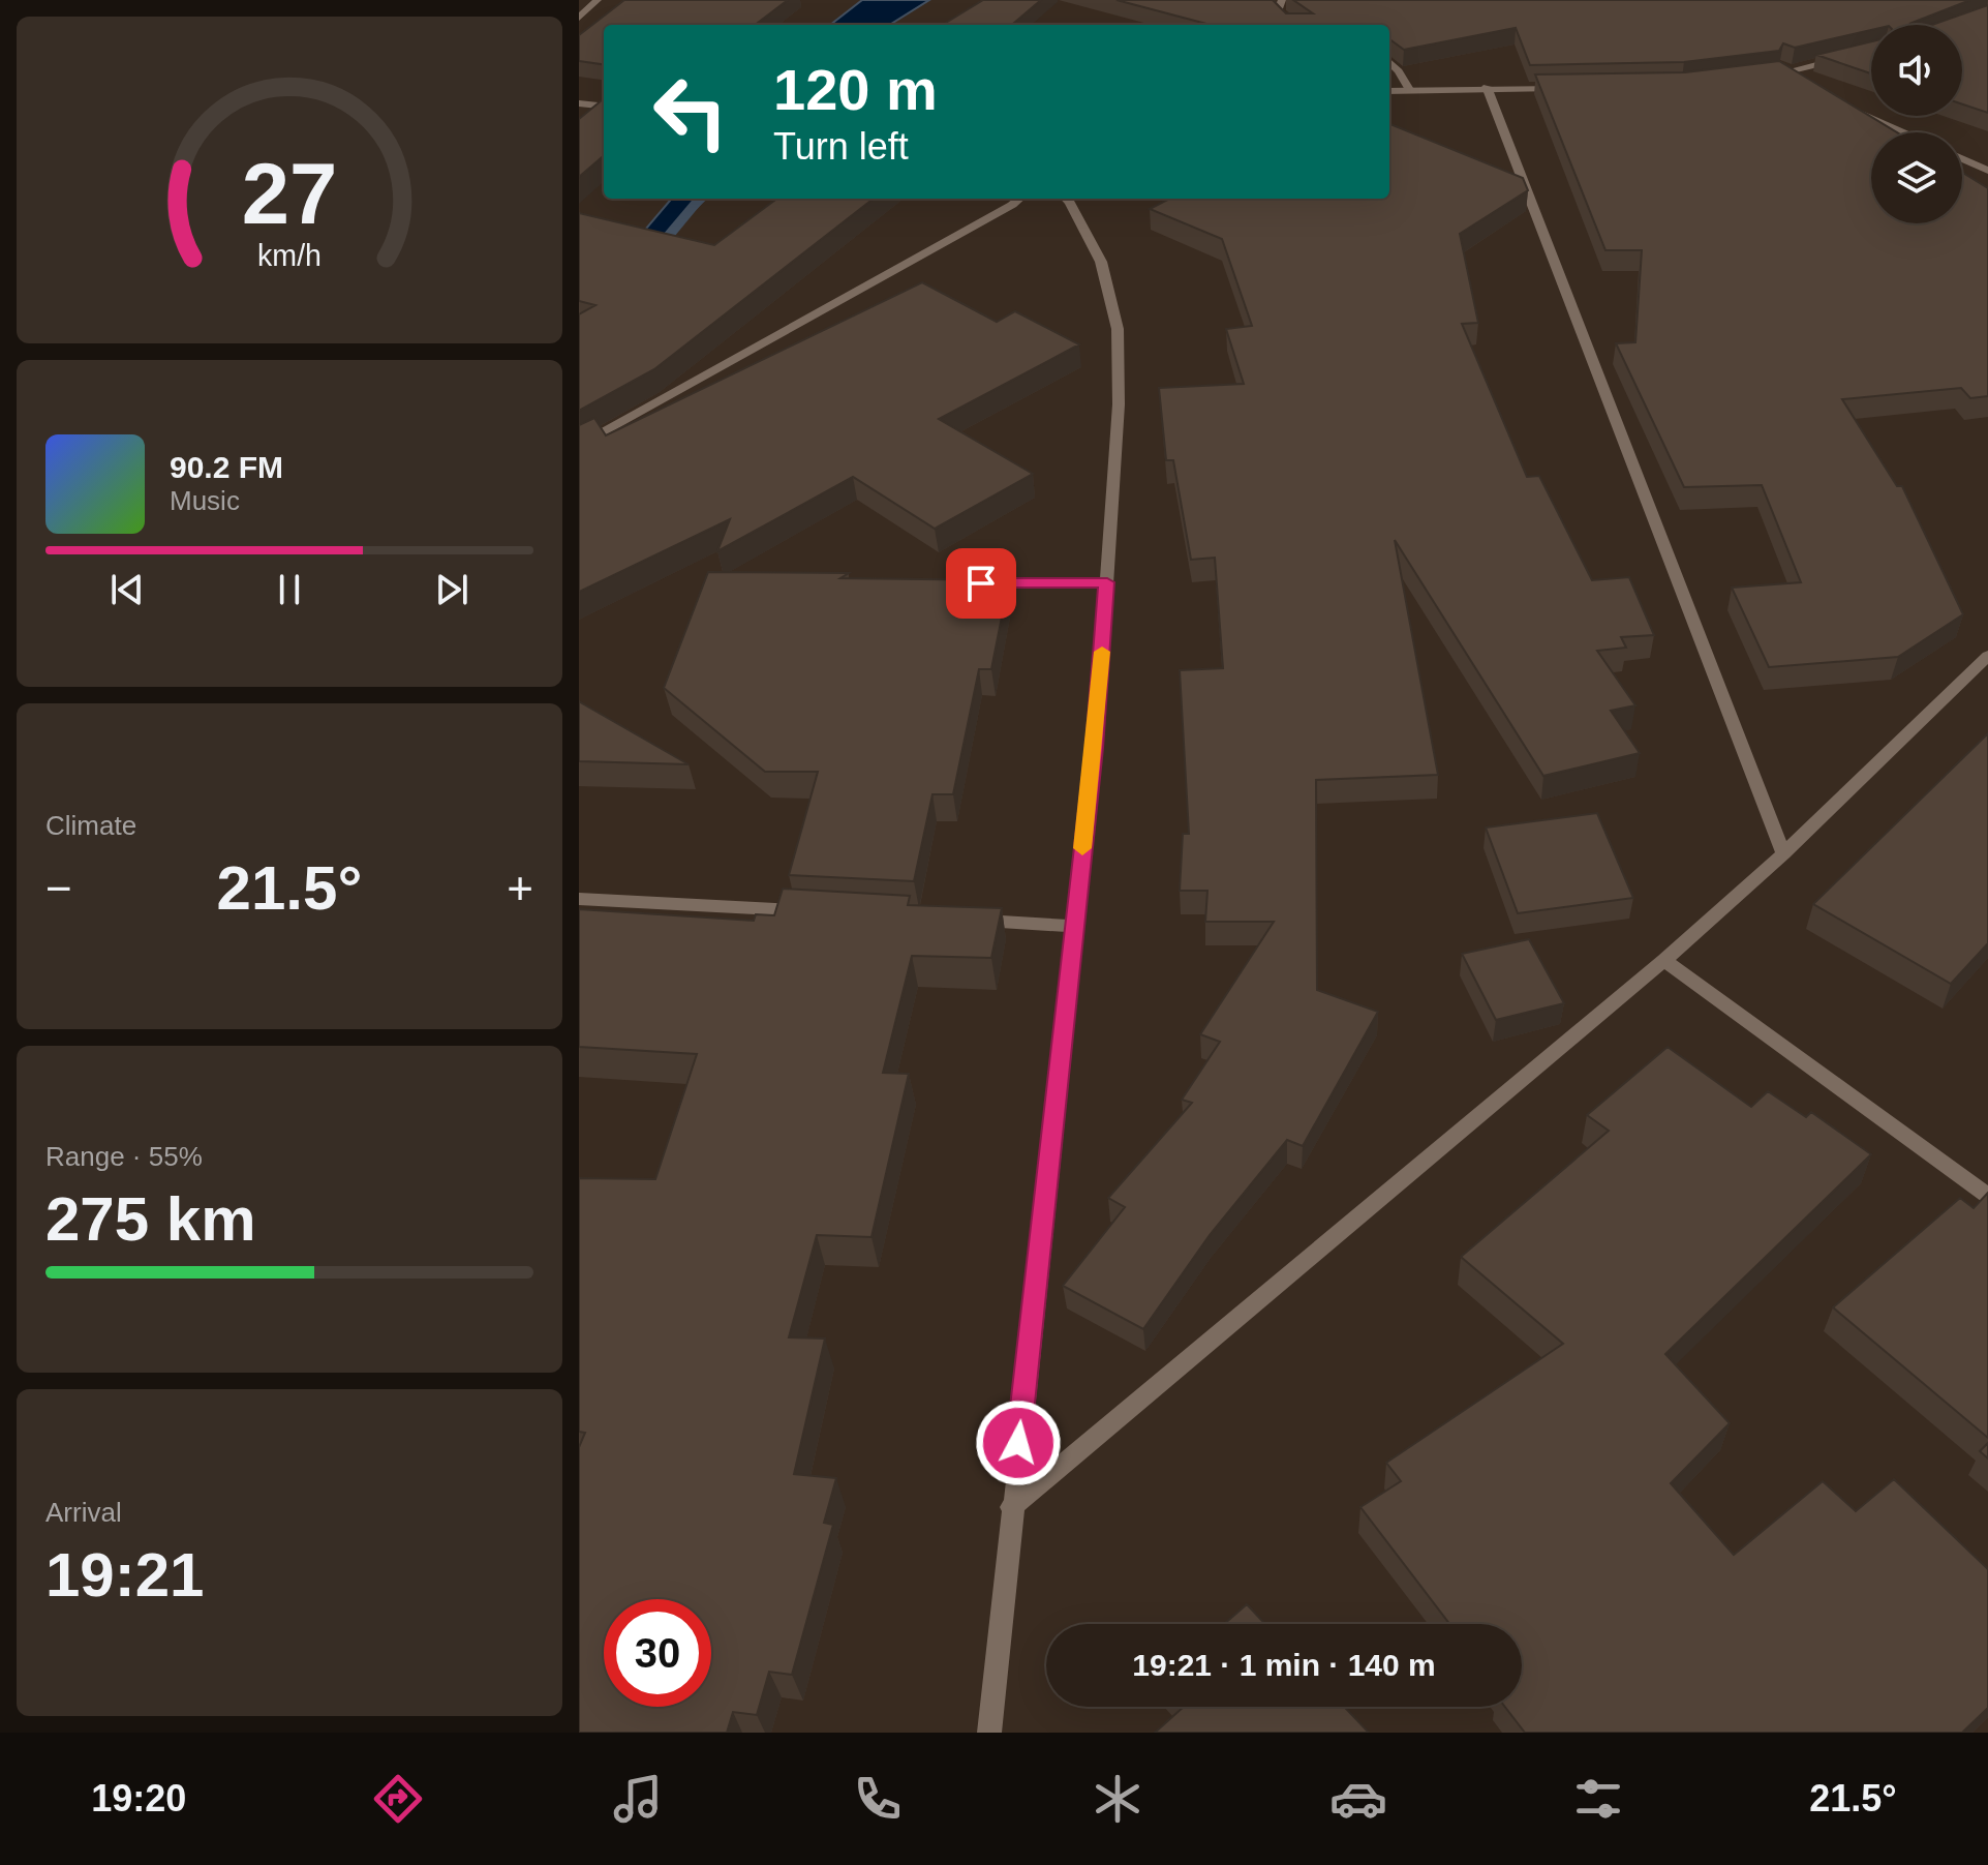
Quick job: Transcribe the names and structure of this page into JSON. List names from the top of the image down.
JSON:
{
  "page": {
    "turn": ["120 m", "Turn left"],
    "song": ["90.2 FM", "Music"],
    "tile": [
      "Climate",
      ["Range · 55%", "275 km"],
      ["Arrival", "19:21"]
    ],
    "heat": ["−", "21.5°", "+"],
    "limit": "30",
    "trip": "19:21 · 1 min · 140 m",
    "tabs": ["19:20", "21.5°"],
    "gauge": ["27", "km/h"]
  }
}
